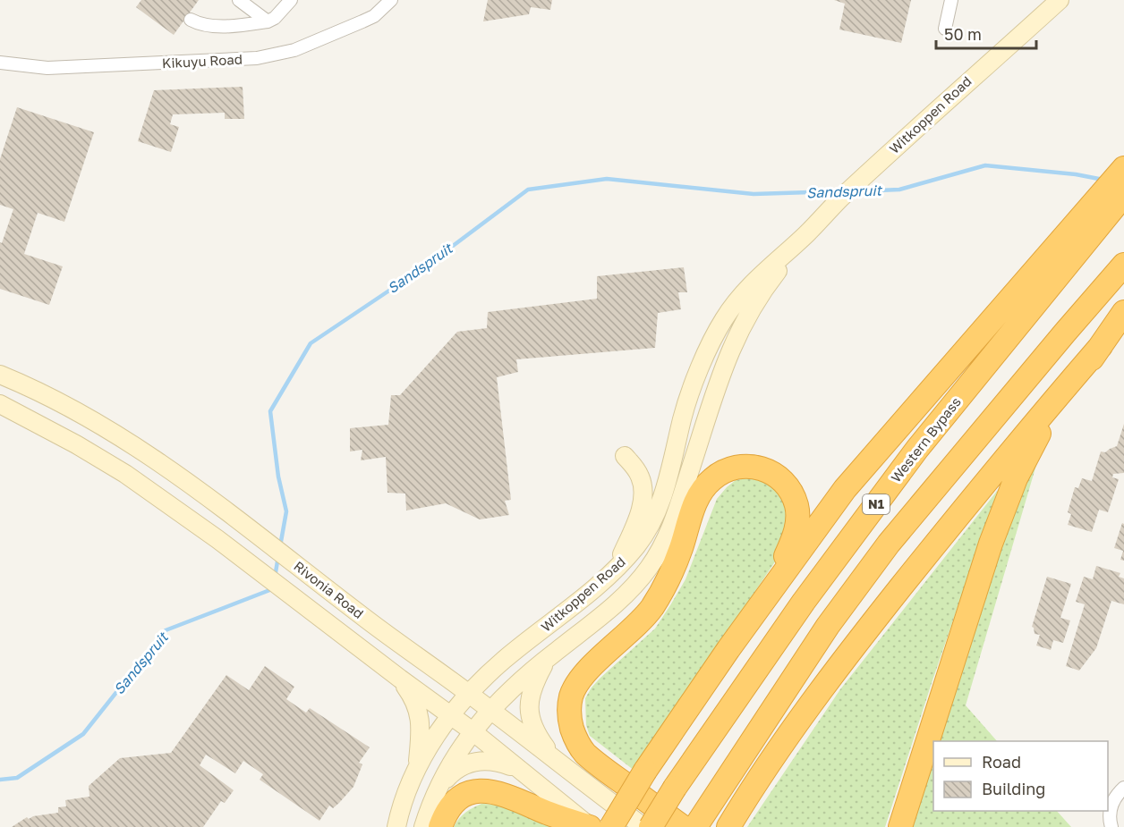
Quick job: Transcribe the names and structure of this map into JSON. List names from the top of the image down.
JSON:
{
  "streets": {
    "highway": ["Western Bypass", "N1"],
    "main road": ["Witkoppen Road", "Rivonia Road"],
    "street": ["Kikuyu Road"]
  },
  "crossings": [
    ["Witkoppen Road", "Rivonia Road"]
  ],
  "water": ["Sandspruit"],
  "legend": ["Road", "Building"],
  "scale_bar": "50 m"
}
